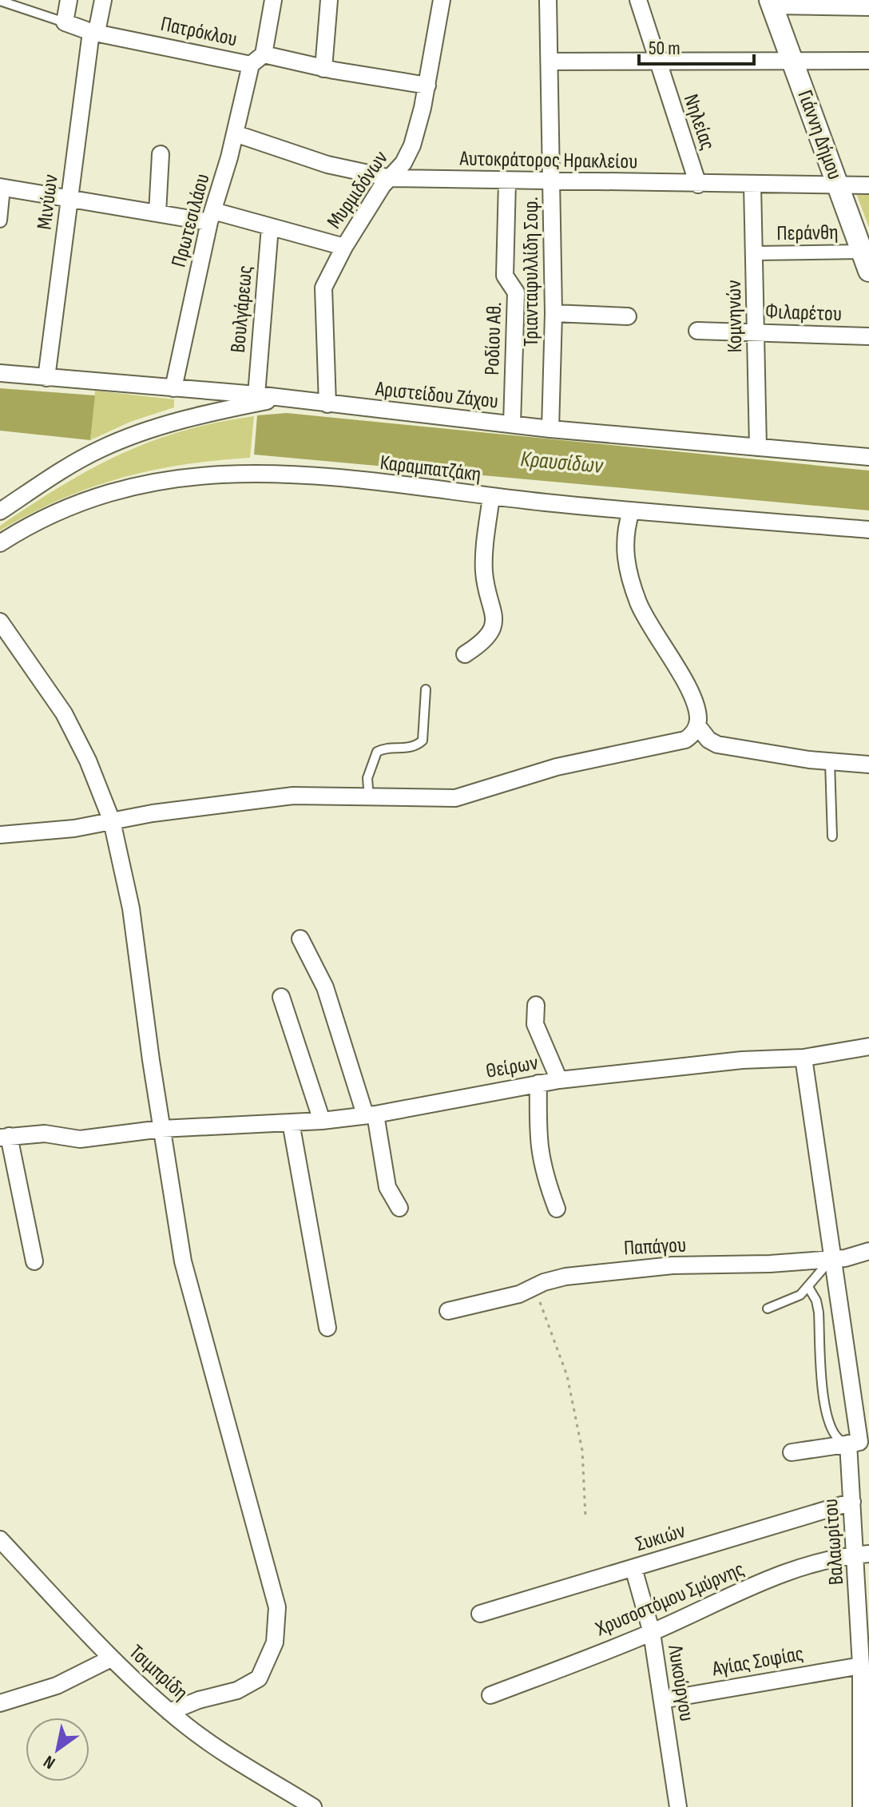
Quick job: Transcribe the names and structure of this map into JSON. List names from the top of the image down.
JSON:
{
  "streets": {
    "street": [
      "Πατρόκλου",
      "Νηλείας",
      "Γιάννη Δήμου",
      "Αυτοκράτορος Ηρακλείου",
      "Μυρμιδόνων",
      "Μινύων",
      "Πρωτεσιλάου",
      "Περάνθη",
      "Τριανταφυλλίδη Σοφ.",
      "Βουλγάρεως",
      "Φιλαρέτου",
      "Κομνηνών",
      "Ροδίου Αθ.",
      "Αριστείδου Ζάχου",
      "Καραμπατζάκη",
      "Θείρων",
      "Παπάγου",
      "Συκιών",
      "Βαλαωρίτου",
      "Χρυσοστόμου Σμύρνης",
      "Αγίας Σοφίας",
      "Τσιμπρίδη",
      "Λυκούργου"
    ]
  },
  "crossings": [
    ["Πατρόκλου", "Μυρμιδόνων"],
    ["Πατρόκλου", "Μινύων"],
    ["Πατρόκλου", "Πρωτεσιλάου"],
    ["Νηλείας", "Αυτοκράτορος Ηρακλείου"],
    ["Γιάννη Δήμου", "Αυτοκράτορος Ηρακλείου"],
    ["Γιάννη Δήμου", "Περάνθη"],
    ["Αυτοκράτορος Ηρακλείου", "Μυρμιδόνων"],
    ["Αυτοκράτορος Ηρακλείου", "Πρωτεσιλάου"],
    ["Αυτοκράτορος Ηρακλείου", "Τριανταφυλλίδη Σοφ."],
    ["Αυτοκράτορος Ηρακλείου", "Κομνηνών"],
    ["Αυτοκράτορος Ηρακλείου", "Ροδίου Αθ."],
    ["Μυρμιδόνων", "Αριστείδου Ζάχου"],
    ["Μινύων", "Αριστείδου Ζάχου"],
    ["Πρωτεσιλάου", "Αριστείδου Ζάχου"],
    ["Περάνθη", "Κομνηνών"],
    ["Τριανταφυλλίδη Σοφ.", "Αριστείδου Ζάχου"],
    ["Βουλγάρεως", "Αριστείδου Ζάχου"],
    ["Φιλαρέτου", "Κομνηνών"],
    ["Κομνηνών", "Αριστείδου Ζάχου"],
    ["Ροδίου Αθ.", "Αριστείδου Ζάχου"],
    ["Θείρων", "Βαλαωρίτου"],
    ["Παπάγου", "Βαλαωρίτου"],
    ["Συκιών", "Βαλαωρίτου"],
    ["Συκιών", "Λυκούργου"],
    ["Βαλαωρίτου", "Χρυσοστόμου Σμύρνης"],
    ["Βαλαωρίτου", "Αγίας Σοφίας"],
    ["Χρυσοστόμου Σμύρνης", "Λυκούργου"],
    ["Αγίας Σοφίας", "Λυκούργου"]
  ],
  "water": ["Κραυσίδων"],
  "scale_bar": "50 m",
  "north": "bottom left"
}
